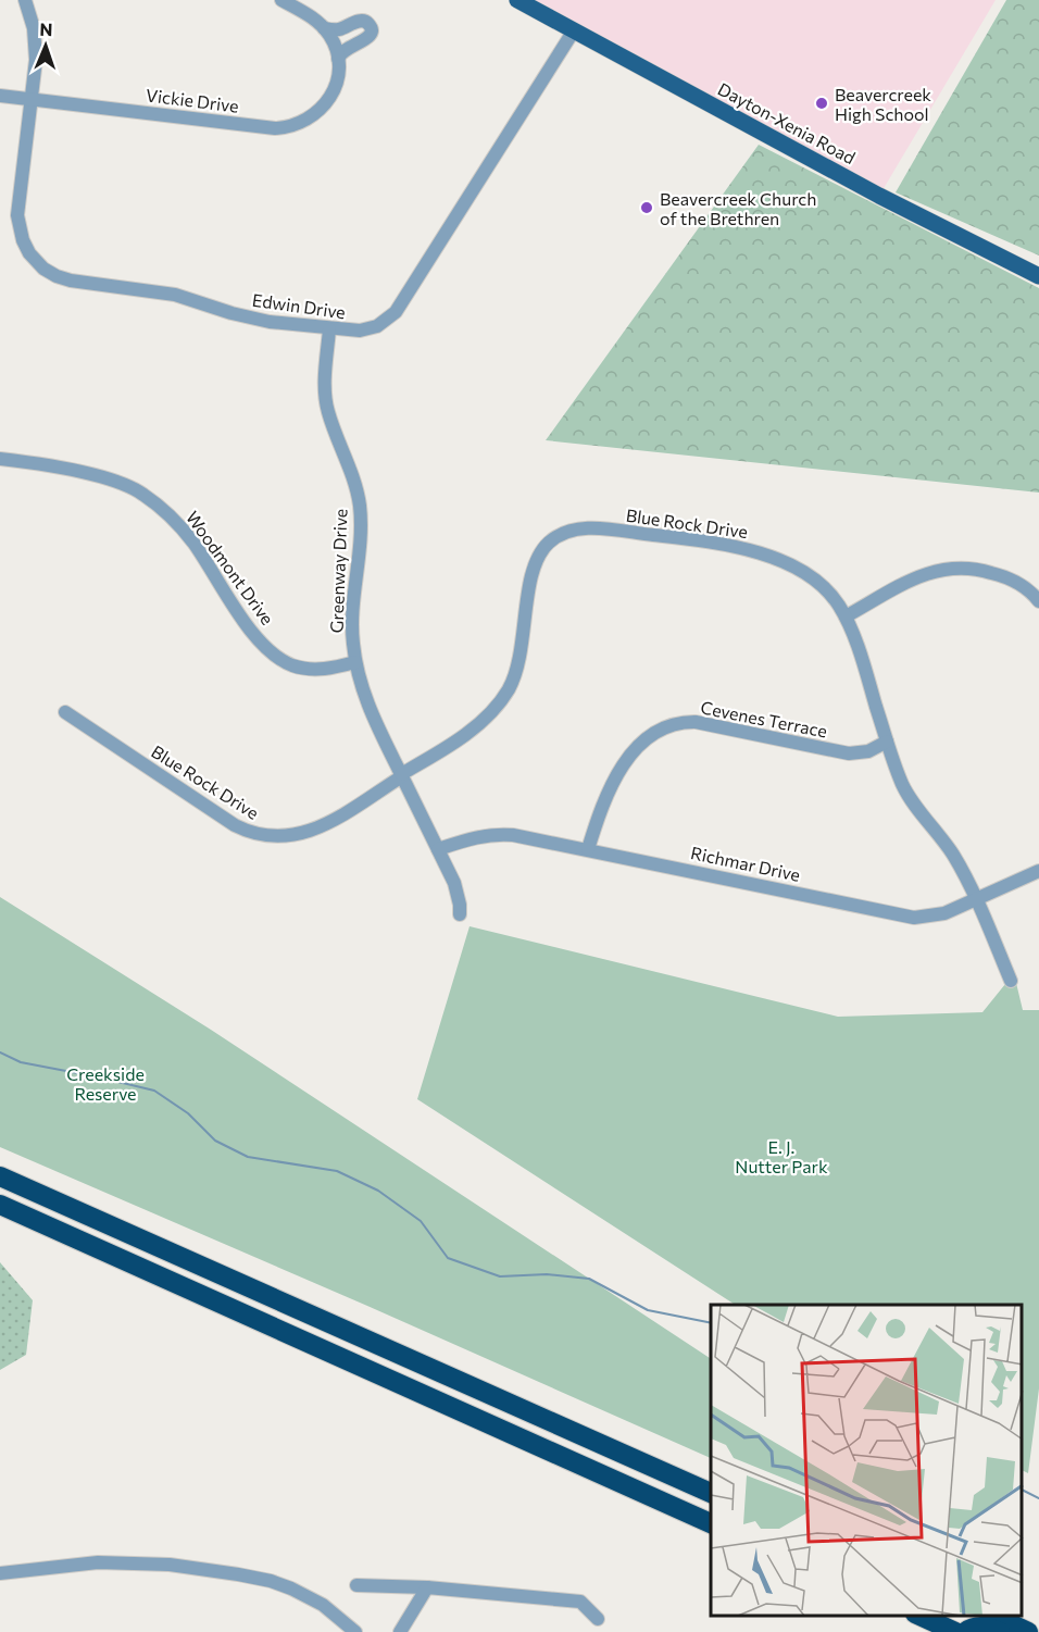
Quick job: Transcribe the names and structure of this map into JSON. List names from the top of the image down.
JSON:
{
  "streets": {
    "main road": ["Dayton-Xenia Road"],
    "street": [
      "Vickie Drive",
      "Edwin Drive",
      "Blue Rock Drive",
      "Woodmont Drive",
      "Greenway Drive",
      "Cevenes Terrace",
      "Richmar Drive"
    ]
  },
  "crossings": [
    ["Vickie Drive", "Edwin Drive"],
    ["Dayton-Xenia Road", "Edwin Drive"],
    ["Edwin Drive", "Greenway Drive"],
    ["Blue Rock Drive", "Greenway Drive"],
    ["Blue Rock Drive", "Cevenes Terrace"],
    ["Blue Rock Drive", "Richmar Drive"],
    ["Woodmont Drive", "Greenway Drive"],
    ["Greenway Drive", "Richmar Drive"],
    ["Cevenes Terrace", "Richmar Drive"]
  ],
  "parks": ["Creekside Reserve", "E. J. Nutter Park"],
  "places": ["Beavercreek High School", "Beavercreek Church of the Brethren"],
  "north": "top"
}
